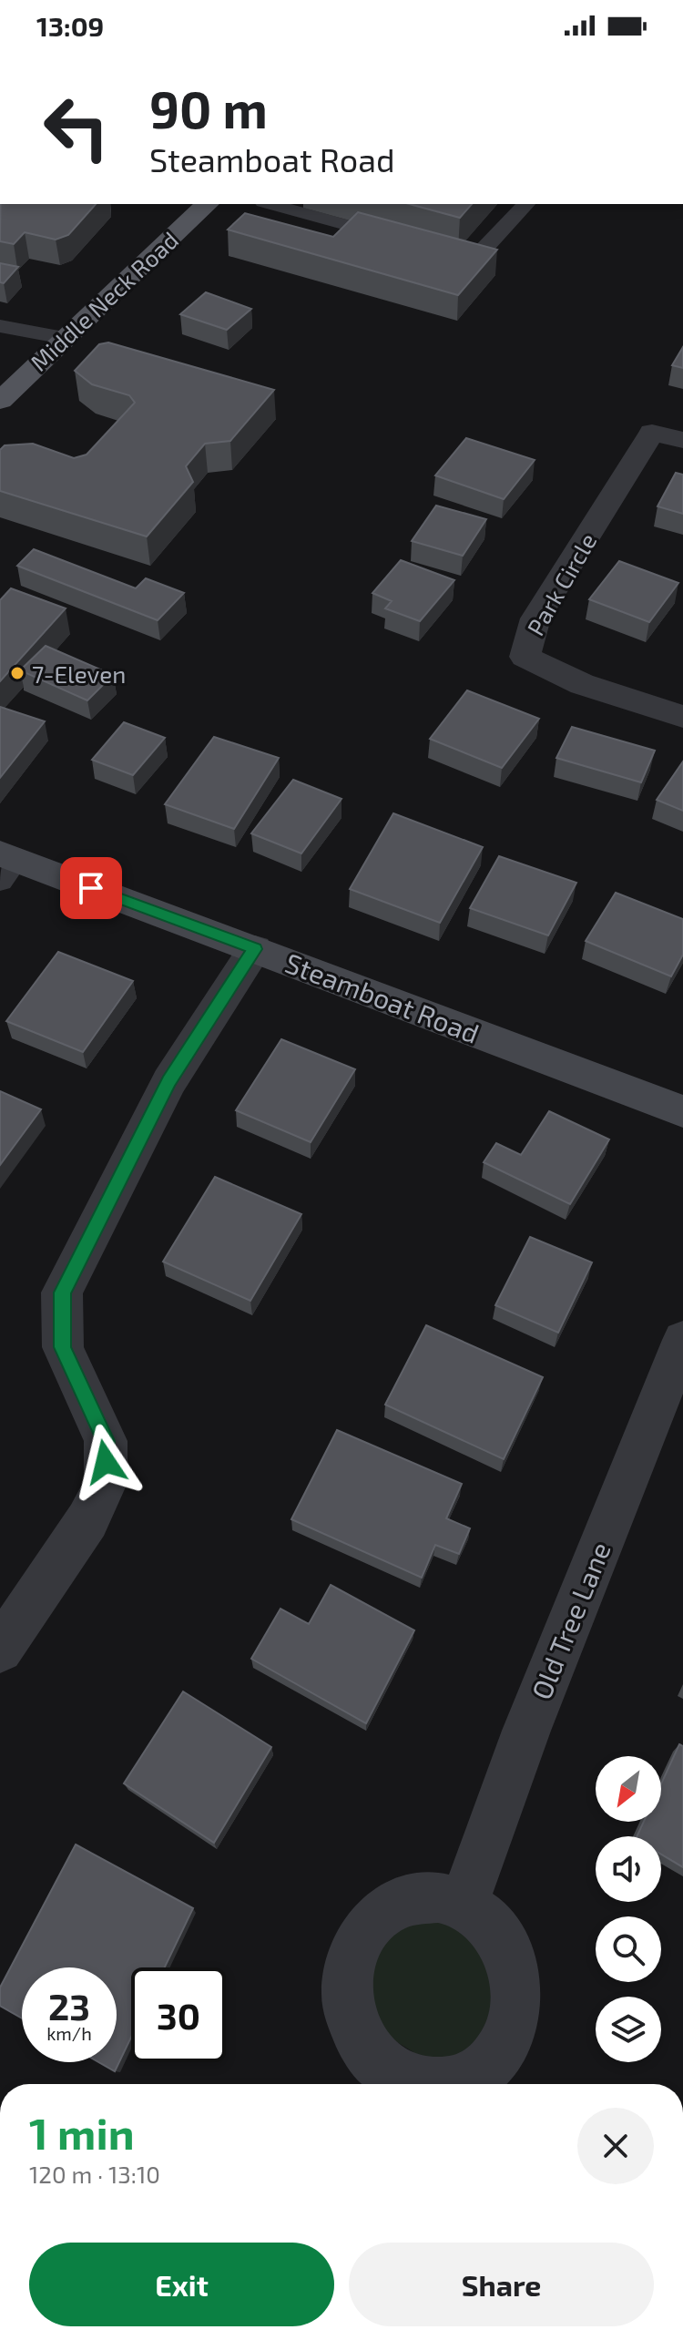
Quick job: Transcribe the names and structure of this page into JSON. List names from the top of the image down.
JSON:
{
  "streets": {
    "main road": ["Middle Neck Road"],
    "street": ["Park Circle", "Steamboat Road", "Old Tree Lane"]
  },
  "places": ["7-Eleven"],
  "north": "bottom left",
  "page": {
    "status": "13:09",
    "turn": ["90 m", "Steamboat Road"],
    "speed": "23 km/h",
    "limit": "30",
    "heading": ["1 min", "120 m · 13:10"],
    "buttons": ["Exit", "Share"]
  }
}
